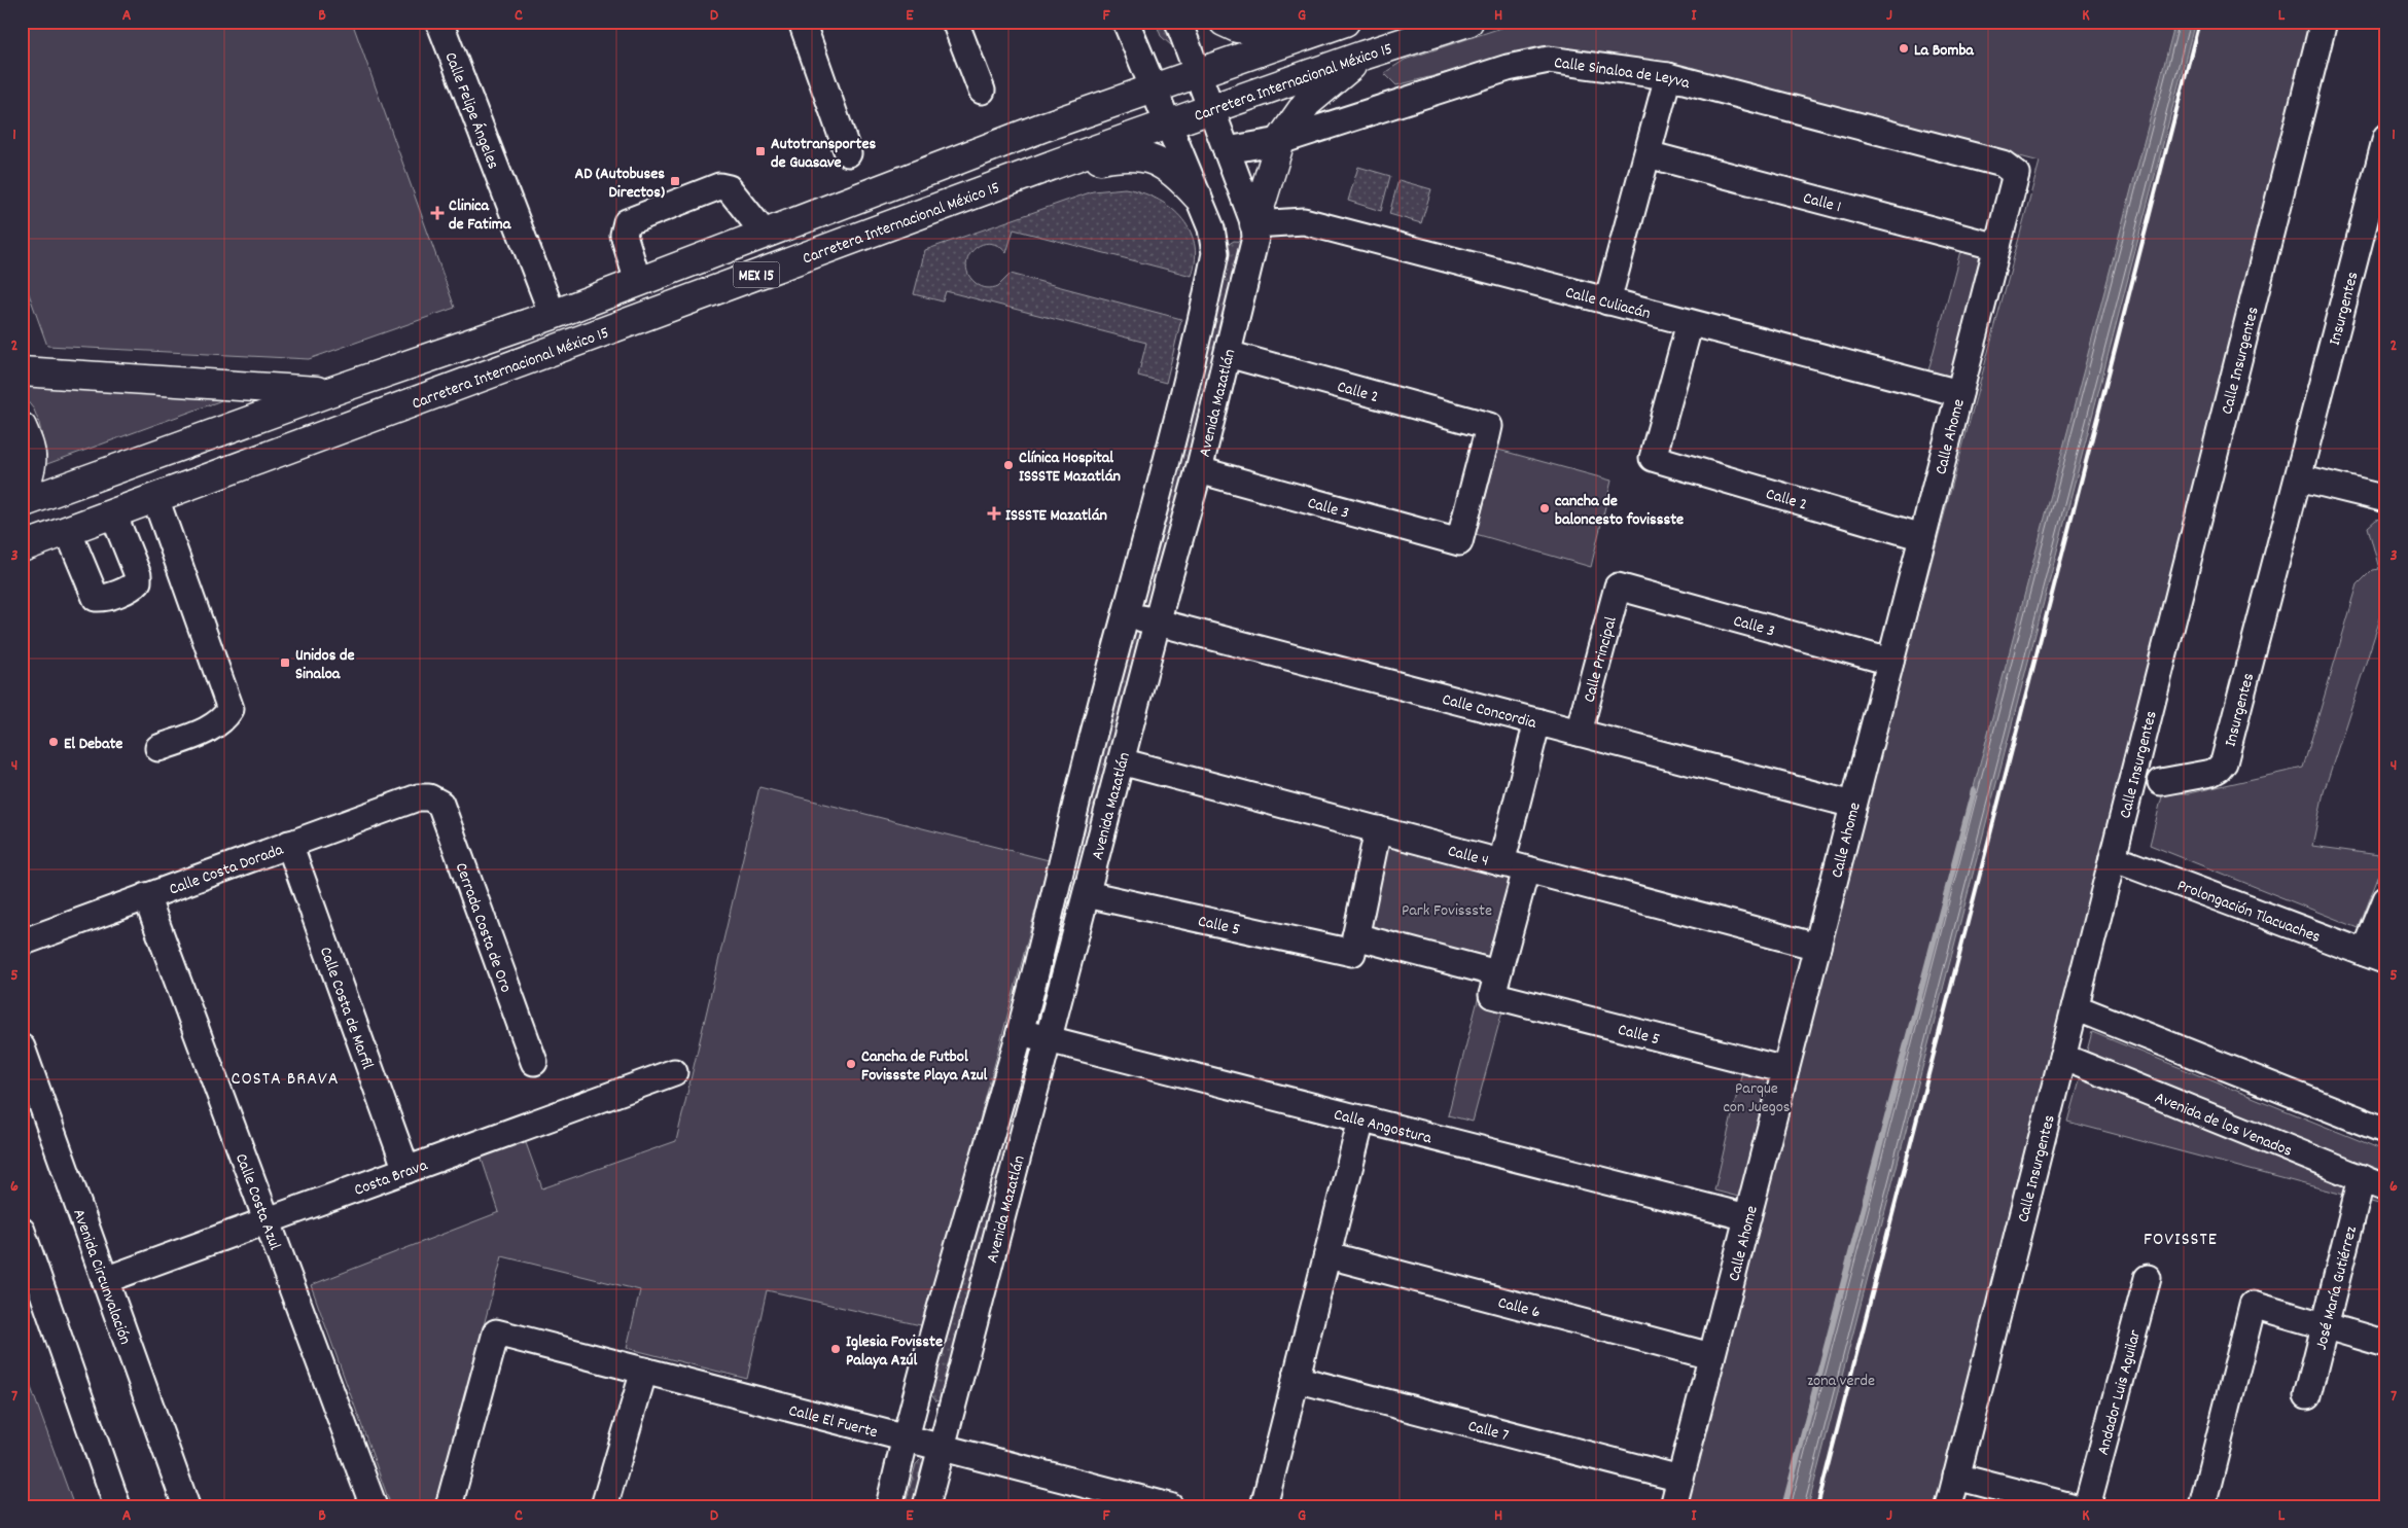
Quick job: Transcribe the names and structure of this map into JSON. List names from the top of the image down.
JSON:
{
  "streets": {
    "main road": ["Carretera Internacional México 15", "MEX 15"],
    "street": [
      "Calle Sinaloa de Leyva",
      "Calle Felipe Ángeles",
      "Calle 1",
      "Calle Culiacán",
      "Insurgentes",
      "Calle Insurgentes",
      "Calle 2",
      "Avenida Mazatlán",
      "Calle Ahome",
      "Calle 3",
      "Calle Principal",
      "Calle Concordia",
      "Calle 4",
      "Calle Costa Dorada",
      "Prolongación Tlacuaches",
      "Calle 5",
      "Cerrada Costa de Oro",
      "Calle Costa de Marfil",
      "Avenida de los Venados",
      "Calle Angostura",
      "Costa Brava",
      "Calle Costa Azul",
      "Avenida Circunvalación",
      "José María Gutiérrez",
      "Calle 6",
      "Andador Luis Aguilar",
      "Calle El Fuerte",
      "Calle 7"
    ]
  },
  "crossings": [
    ["Calle Sinaloa de Leyva", "Avenida Mazatlán"],
    ["Calle Sinaloa de Leyva", "Calle Ahome"],
    ["Carretera Internacional México 15", "Calle Felipe Ángeles"],
    ["Carretera Internacional México 15", "Avenida Mazatlán"],
    ["Calle 1", "Calle Ahome"],
    ["Calle Culiacán", "Calle 2"],
    ["Calle Culiacán", "Avenida Mazatlán"],
    ["Calle Culiacán", "Calle Ahome"],
    ["Calle Insurgentes", "Prolongación Tlacuaches"],
    ["Calle Insurgentes", "Avenida de los Venados"],
    ["Calle 2", "Avenida Mazatlán"],
    ["Calle 2", "Calle Ahome"],
    ["Calle 2", "Calle 3"],
    ["Avenida Mazatlán", "Calle 3"],
    ["Avenida Mazatlán", "Calle Concordia"],
    ["Avenida Mazatlán", "Calle 4"],
    ["Avenida Mazatlán", "Calle 5"],
    ["Avenida Mazatlán", "Calle Angostura"],
    ["Avenida Mazatlán", "Calle El Fuerte"],
    ["Calle Ahome", "Calle 3"],
    ["Calle Ahome", "Calle Concordia"],
    ["Calle Ahome", "Calle 4"],
    ["Calle Ahome", "Calle 5"],
    ["Calle Ahome", "Calle Angostura"],
    ["Calle Ahome", "Calle 6"],
    ["Calle Ahome", "Calle 7"],
    ["Calle 3", "Calle Principal"],
    ["Calle Principal", "Calle Concordia"],
    ["Calle Costa Dorada", "Cerrada Costa de Oro"],
    ["Calle Costa Dorada", "Calle Costa de Marfil"],
    ["Calle Costa Dorada", "Calle Costa Azul"],
    ["Calle Costa de Marfil", "Costa Brava"],
    ["Avenida de los Venados", "José María Gutiérrez"],
    ["Costa Brava", "Calle Costa Azul"],
    ["Costa Brava", "Avenida Circunvalación"]
  ],
  "districts": ["COSTA BRAVA", "FOVISSTE"],
  "parks": ["Park Fovissste", "Parque con Juegos", "zona verde"],
  "places": {
    "other": [
      "La Bomba",
      "Clínica Hospital ISSSTE Mazatlán",
      "cancha de baloncesto fovissste",
      "El Debate",
      "Cancha de Futbol Fovissste Playa Azul",
      "Iglesia Fovisste Palaya Azúl"
    ],
    "transit": ["Autotransportes de Guasave", "AD (Autobuses Directos)", "Unidos de Sinaloa"],
    "health": ["Clinica de Fatima", "ISSSTE Mazatlán"]
  },
  "grid": {
    "columns": [
      "A",
      "B",
      "C",
      "D",
      "E",
      "F",
      "G",
      "H",
      "I",
      "J",
      "K",
      "L"
    ],
    "rows": [
      "1",
      "2",
      "3",
      "4",
      "5",
      "6",
      "7"
    ]
  }
}
